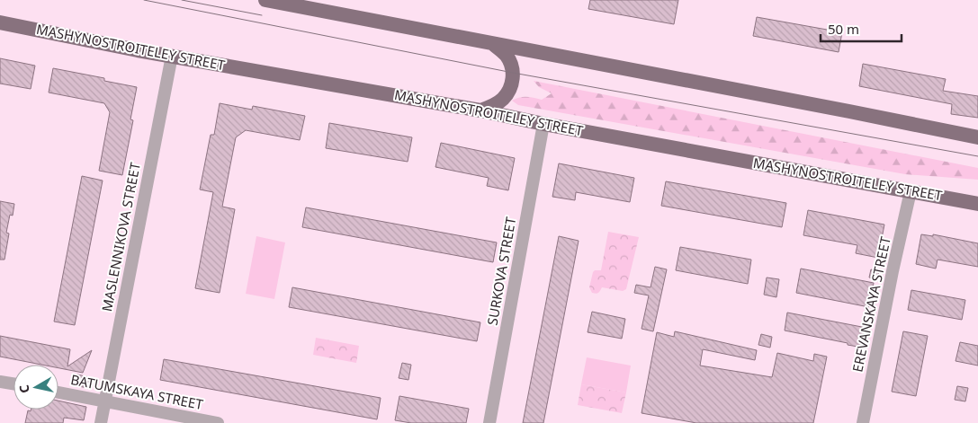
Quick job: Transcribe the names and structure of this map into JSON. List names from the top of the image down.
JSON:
{
  "streets": {
    "main road": ["MASHYNOSTROITELEY STREET"],
    "street": [
      "MASLENNIKOVA STREET",
      "SURKOVA STREET",
      "EREVANSKAYA STREET",
      "BATUMSKAYA STREET"
    ]
  },
  "crossings": [
    ["MASHYNOSTROITELEY STREET", "MASLENNIKOVA STREET"],
    ["MASHYNOSTROITELEY STREET", "SURKOVA STREET"],
    ["MASHYNOSTROITELEY STREET", "EREVANSKAYA STREET"],
    ["MASLENNIKOVA STREET", "BATUMSKAYA STREET"]
  ],
  "scale_bar": "50 m",
  "north": "left"
}
